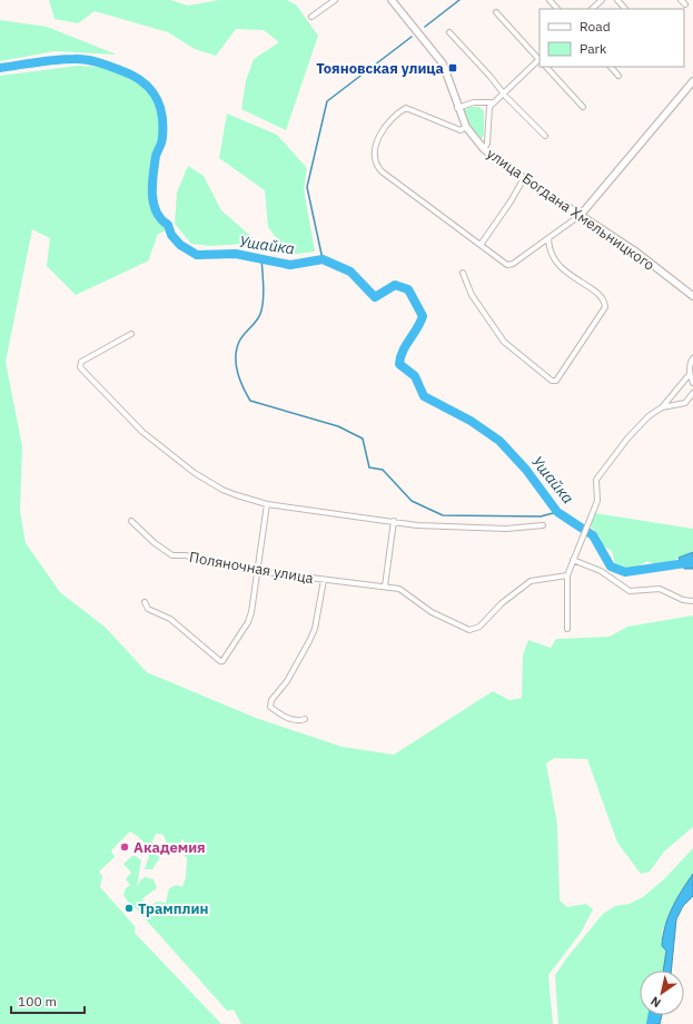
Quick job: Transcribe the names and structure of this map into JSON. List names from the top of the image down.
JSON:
{
  "streets": {
    "street": ["улица Богдана Хмельницкого", "Поляночная улица"]
  },
  "water": ["Ушайка"],
  "places": {
    "transit": ["Тояновская улица"],
    "other": ["Академия", "Трамплин"]
  },
  "legend": ["Road", "Park"],
  "scale_bar": "100 m",
  "north": "bottom left"
}
